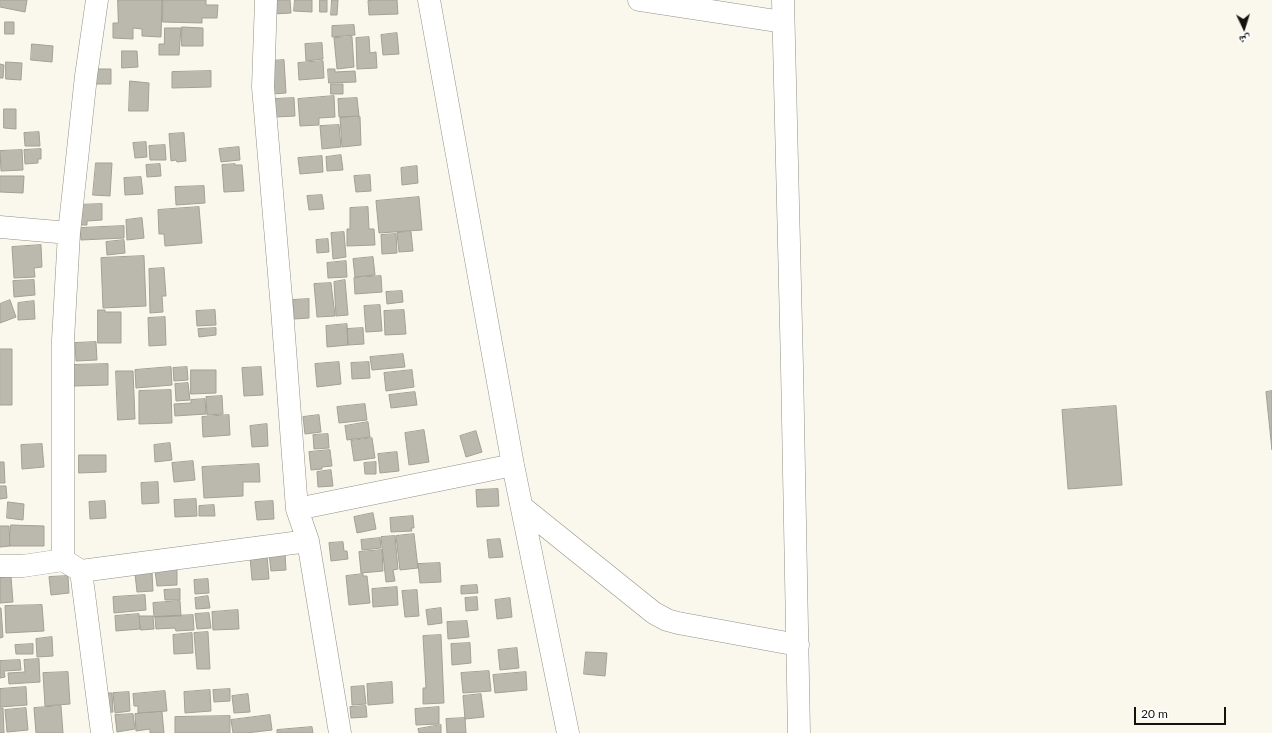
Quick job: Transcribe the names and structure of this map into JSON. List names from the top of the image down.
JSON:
{
  "scale_bar": "20 m",
  "north": "bottom"
}
